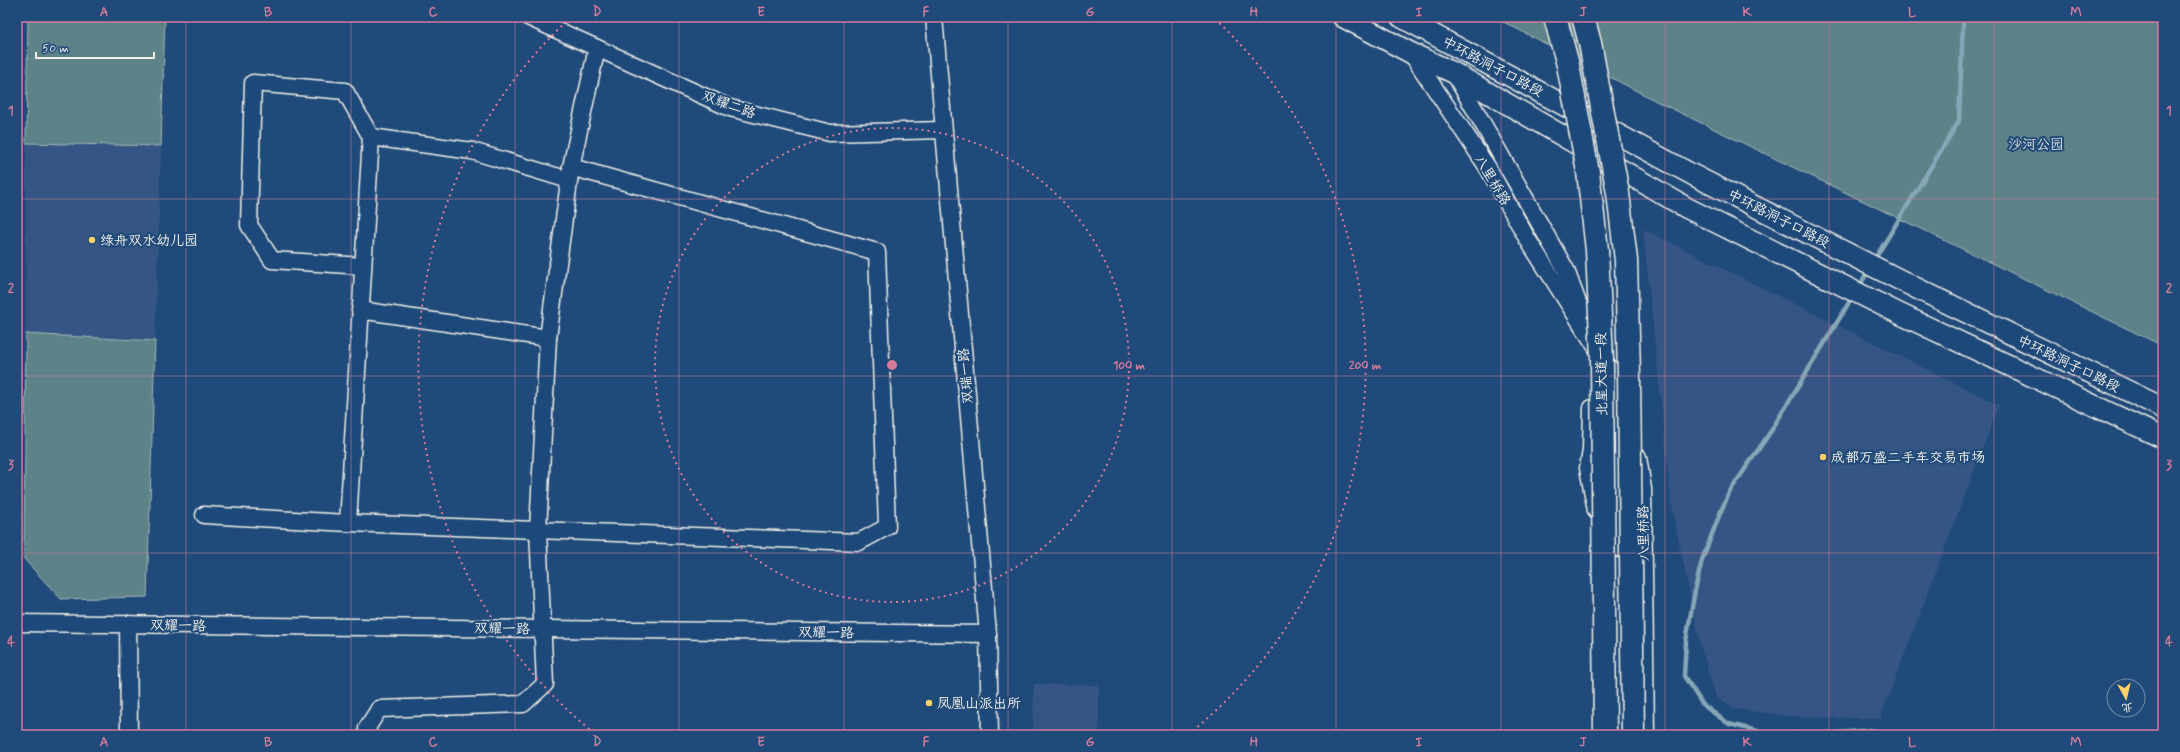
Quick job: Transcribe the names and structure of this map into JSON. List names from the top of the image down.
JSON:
{
  "streets": {
    "highway": ["北星大道一段"],
    "main road": ["中环路洞子口路段", "八里桥路"],
    "street": ["双耀二路", "双瑞一路", "双耀一路"]
  },
  "crossings": [
    ["中环路洞子口路段", "八里桥路"],
    ["双耀二路", "双瑞一路"],
    ["八里桥路", "北星大道一段"],
    ["双瑞一路", "双耀一路"]
  ],
  "parks": ["沙河公园"],
  "places": ["绿舟双水幼儿园", "成都万盛二手车交易市场", "凤凰山派出所"],
  "scale_bar": "50 m",
  "north": "bottom",
  "grid": {
    "columns": [
      "A",
      "B",
      "C",
      "D",
      "E",
      "F",
      "G",
      "H",
      "I",
      "J",
      "K",
      "L",
      "M"
    ],
    "rows": [
      "1",
      "2",
      "3",
      "4"
    ]
  },
  "rings": ["100 m", "200 m"]
}
